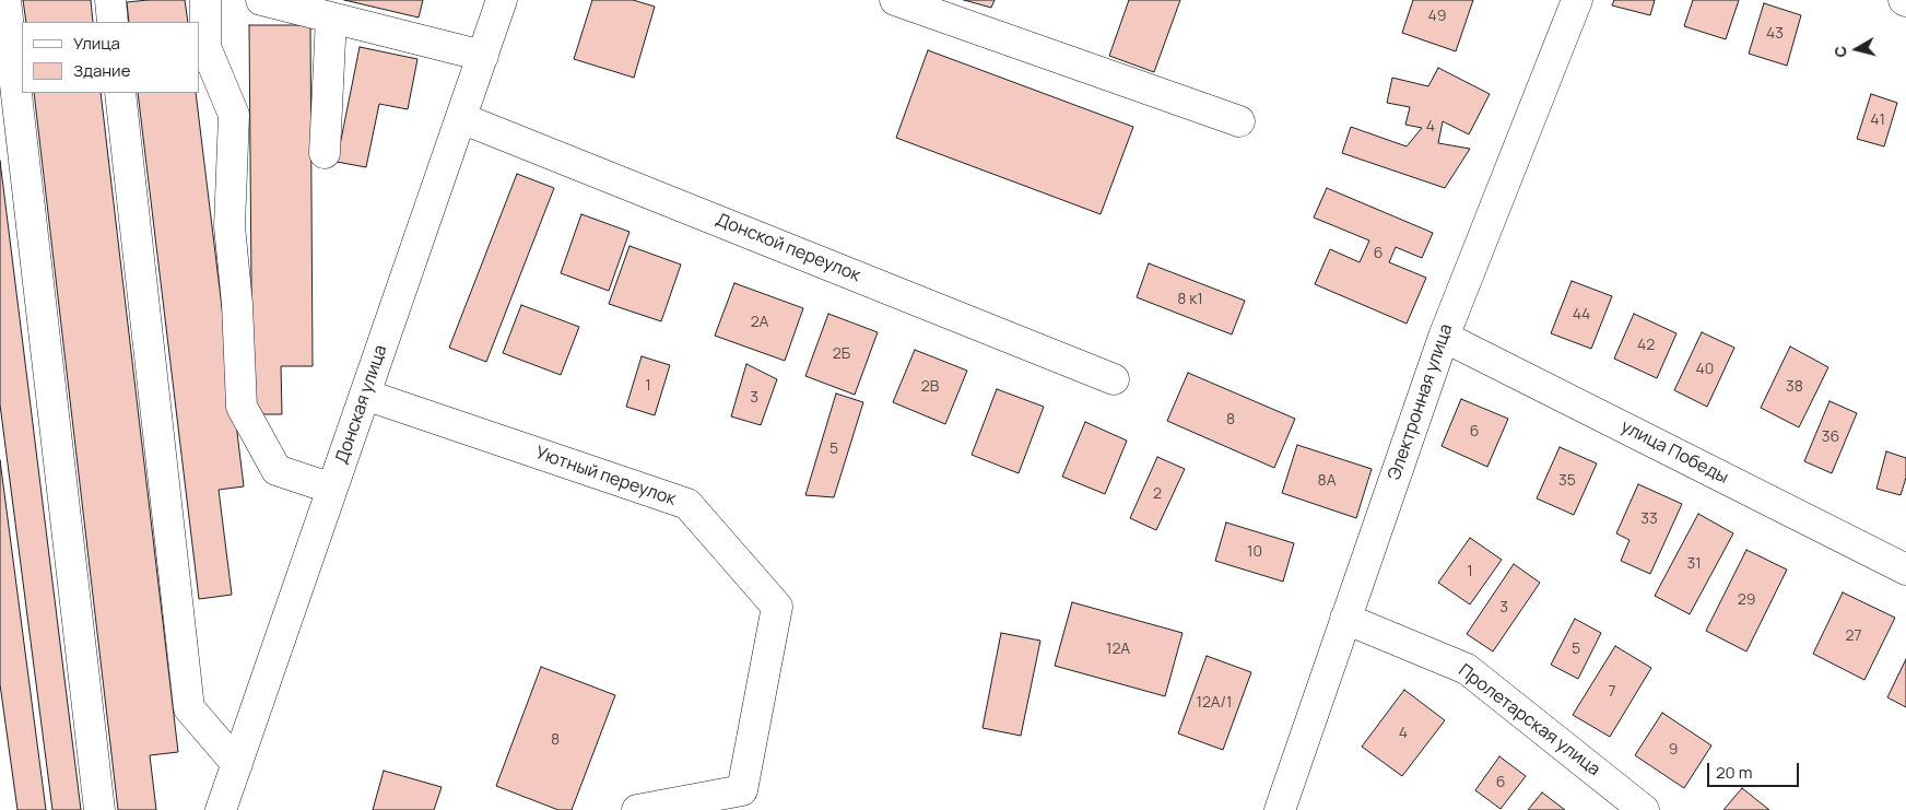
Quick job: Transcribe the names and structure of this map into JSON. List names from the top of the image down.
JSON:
{
  "streets": {
    "street": [
      "Донской переулок",
      "Электронная улица",
      "Донская улица",
      "улица Победы",
      "Уютный переулок",
      "Пролетарская улица"
    ]
  },
  "crossings": [
    ["Донской переулок", "Донская улица"],
    ["Электронная улица", "улица Победы"],
    ["Электронная улица", "Пролетарская улица"],
    ["Донская улица", "Уютный переулок"]
  ],
  "house_numbers": [
    "49",
    "43",
    "41",
    "4",
    "6",
    "8 к1",
    "44",
    "2А",
    "42",
    "2Б",
    "40",
    "1",
    "2В",
    "38",
    "3",
    "8",
    "6",
    "36",
    "5",
    "8А",
    "35",
    "2",
    "33",
    "10",
    "31",
    "1",
    "29",
    "3",
    "27",
    "12А",
    "5",
    "7",
    "12А/1",
    "4",
    "8",
    "9",
    "6"
  ],
  "legend": ["Улица", "Здание"],
  "scale_bar": "20 m",
  "north": "left"
}
